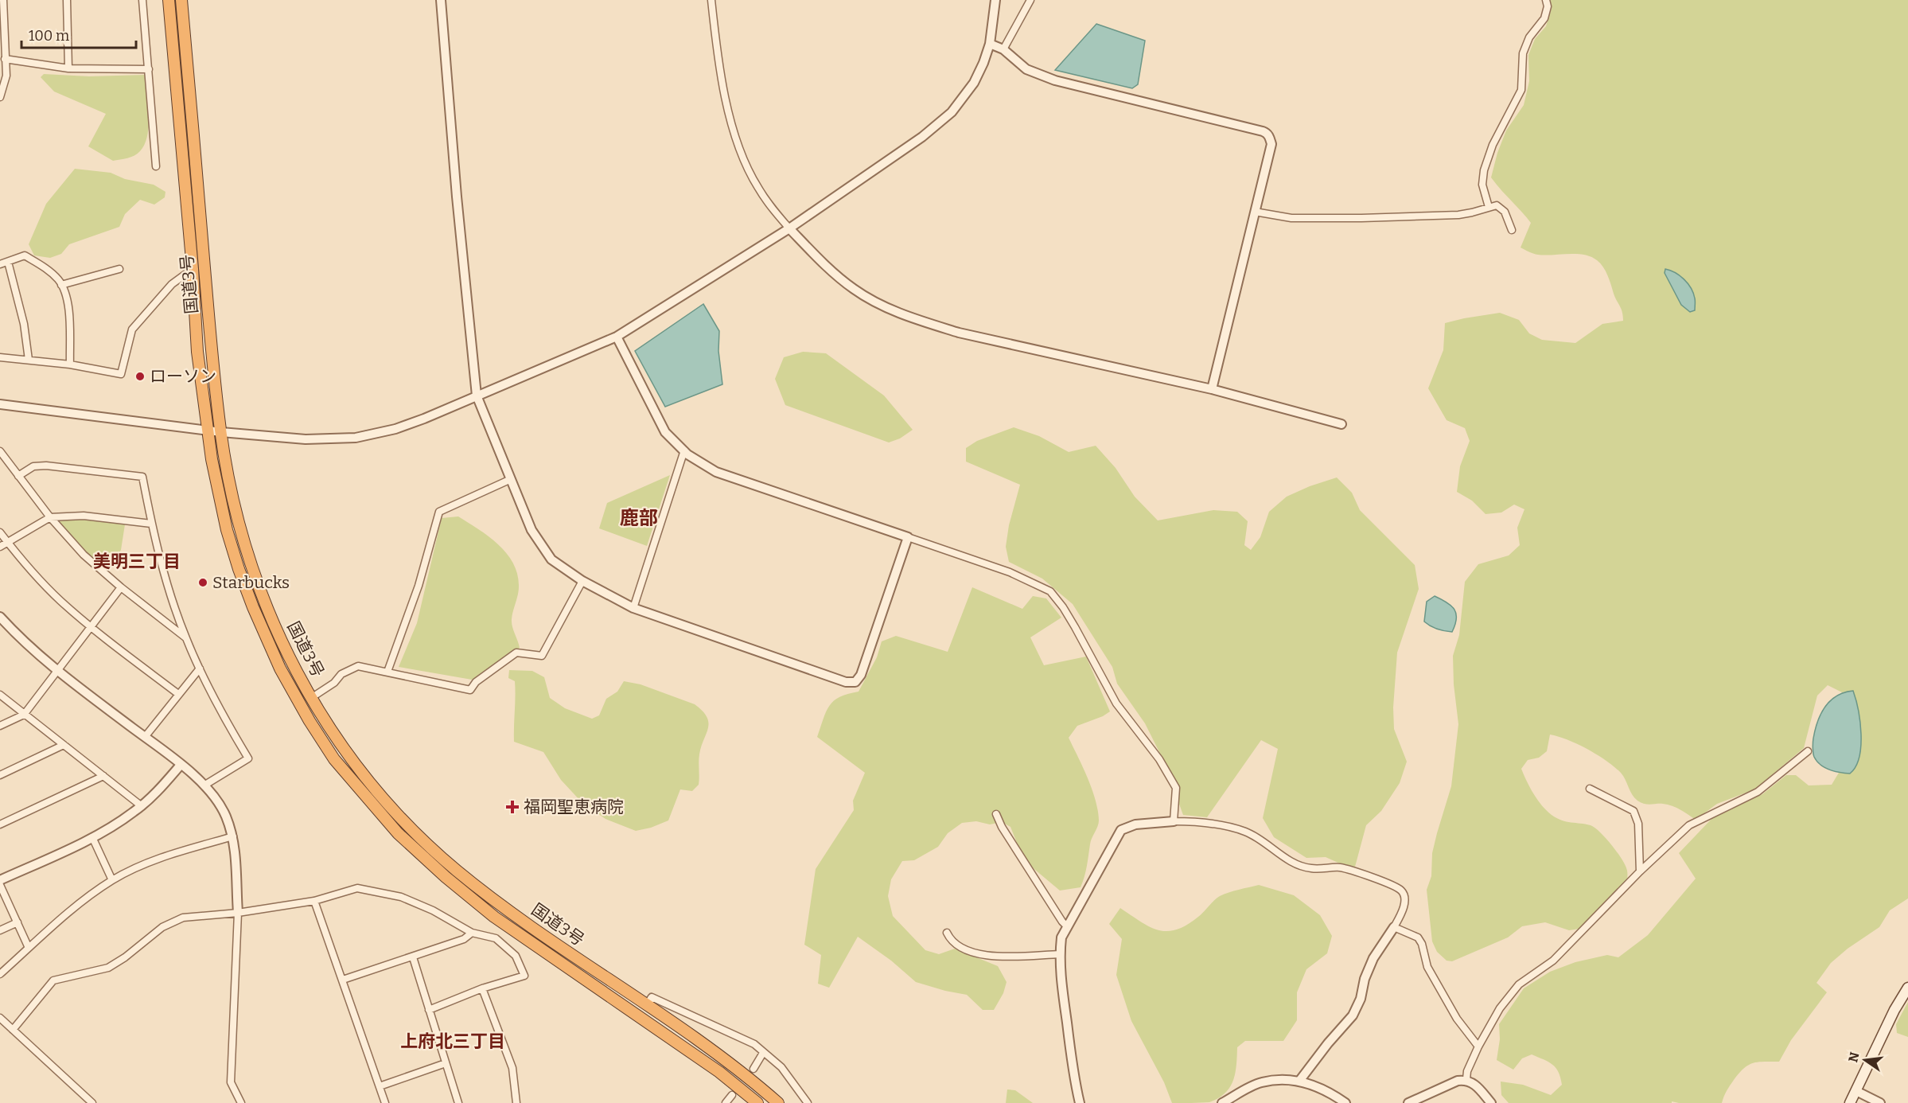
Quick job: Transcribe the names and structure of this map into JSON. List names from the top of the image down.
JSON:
{
  "streets": {
    "highway": ["国道3号"]
  },
  "districts": ["鹿部", "美明三丁目", "上府北三丁目"],
  "places": {
    "other": ["ローソン", "Starbucks"],
    "health": ["福岡聖恵病院"]
  },
  "scale_bar": "100 m",
  "north": "left"
}
